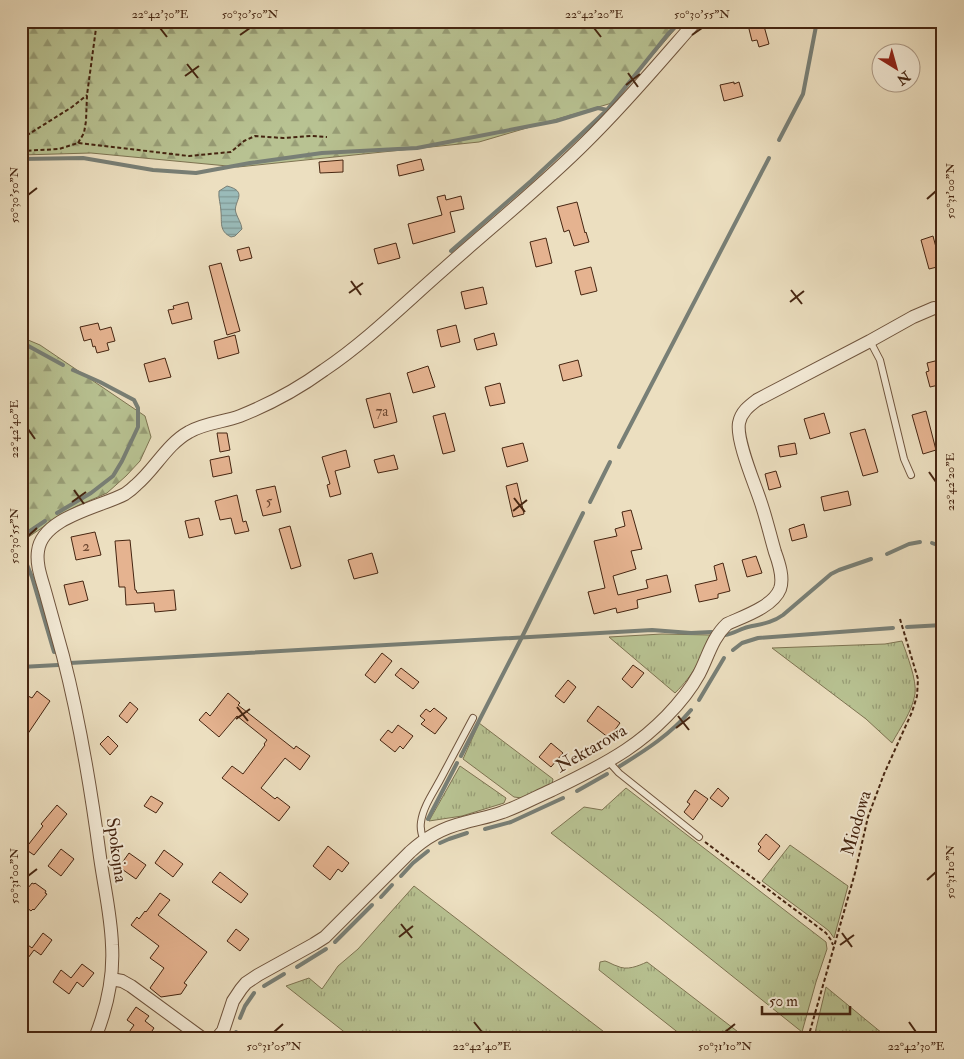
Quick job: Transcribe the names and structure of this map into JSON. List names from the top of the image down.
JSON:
{
  "streets": {
    "street": ["Nektarowa", "Spokojna"],
    "path": ["Miodowa"]
  },
  "house_numbers": ["7a", "5", "2"],
  "scale_bar": "50 m",
  "north": "bottom right",
  "coordinates": [
    "22°42'30\"E",
    "50°30'50\"N",
    "22°42'20\"E",
    "50°30'55\"N",
    "50°31'00\"N",
    "22°42'40\"E",
    "50°31'10\"N",
    "50°31'05\"N"
  ]
}
